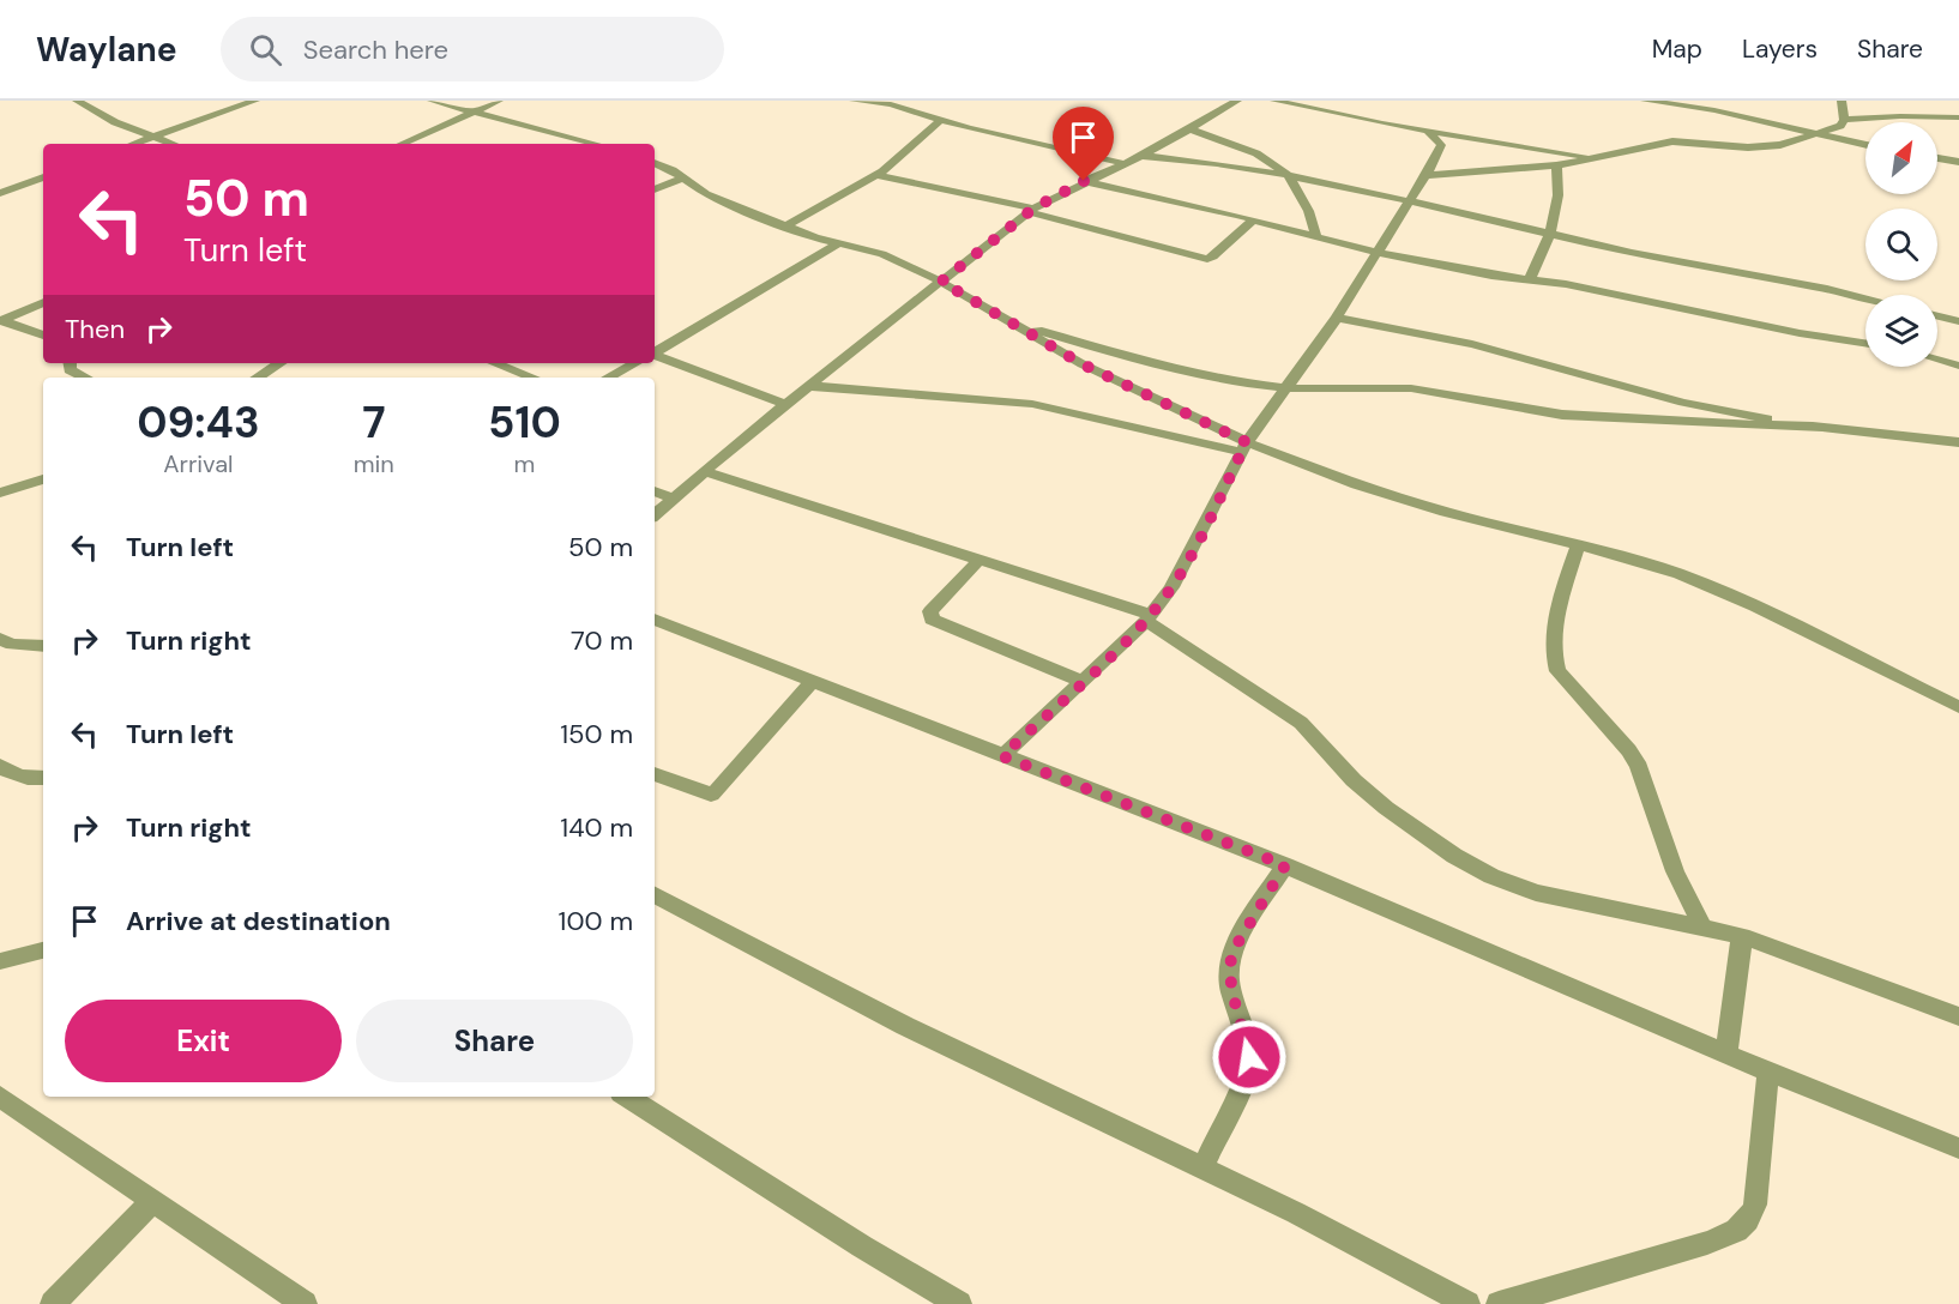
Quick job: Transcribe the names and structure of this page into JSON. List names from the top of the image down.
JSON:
{
  "north": "top right",
  "page": {
    "header": "Waylane",
    "search": "Search here",
    "nav": ["Map", "Layers", "Share"],
    "turn": ["50 m", "Turn left"],
    "then": "Then",
    "eta": [
      "09:43",
      "Arrival",
      "7",
      "min",
      "510",
      "m"
    ],
    "list": [
      {
        "name": "Turn left",
        "value": "50 m"
      },
      {
        "name": "Turn right",
        "value": "70 m"
      },
      {
        "name": "Turn left",
        "value": "150 m"
      },
      {
        "name": "Turn right",
        "value": "140 m"
      },
      {
        "name": "Arrive at destination",
        "value": "100 m"
      }
    ],
    "buttons": ["Exit", "Share"]
  }
}
